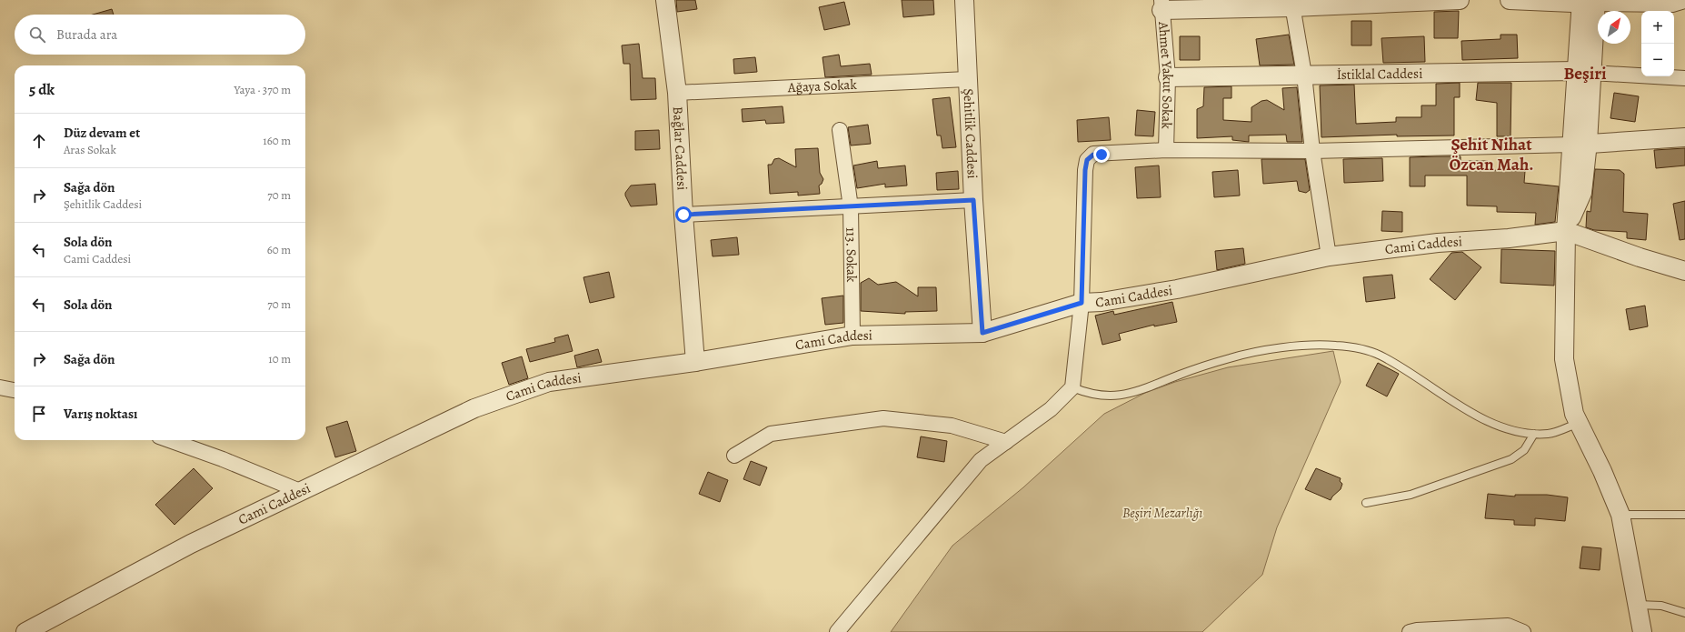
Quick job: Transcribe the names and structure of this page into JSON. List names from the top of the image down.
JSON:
{
  "streets": {
    "street": [
      "İstiklal Caddesi",
      "Ahmet Yakut Sokak",
      "Ağaya Sokak",
      "Şehitlik Caddesi",
      "Bağlar Caddesi",
      "Cami Caddesi",
      "113. Sokak"
    ]
  },
  "crossings": [
    ["İstiklal Caddesi", "Ahmet Yakut Sokak"],
    ["Ağaya Sokak", "Şehitlik Caddesi"],
    ["Ağaya Sokak", "Bağlar Caddesi"],
    ["Şehitlik Caddesi", "Cami Caddesi"],
    ["Bağlar Caddesi", "Cami Caddesi"],
    ["Cami Caddesi", "113. Sokak"]
  ],
  "districts": ["Beşiri", "Şehit Nihat Özcan Mah."],
  "parks": ["Beşiri Mezarlığı"],
  "north": "top right",
  "page": {
    "map_buttons": ["+", "−"],
    "search": "Burada ara",
    "heading": ["5 dk", "Yaya · 370 m"],
    "list": [
      ["Düz devam et", "Aras Sokak", "160 m"],
      ["Sağa dön", "Şehitlik Caddesi", "70 m"],
      ["Sola dön", "Cami Caddesi", "60 m"],
      ["Sola dön", "70 m"],
      ["Sağa dön", "10 m"],
      "Varış noktası"
    ]
  }
}
